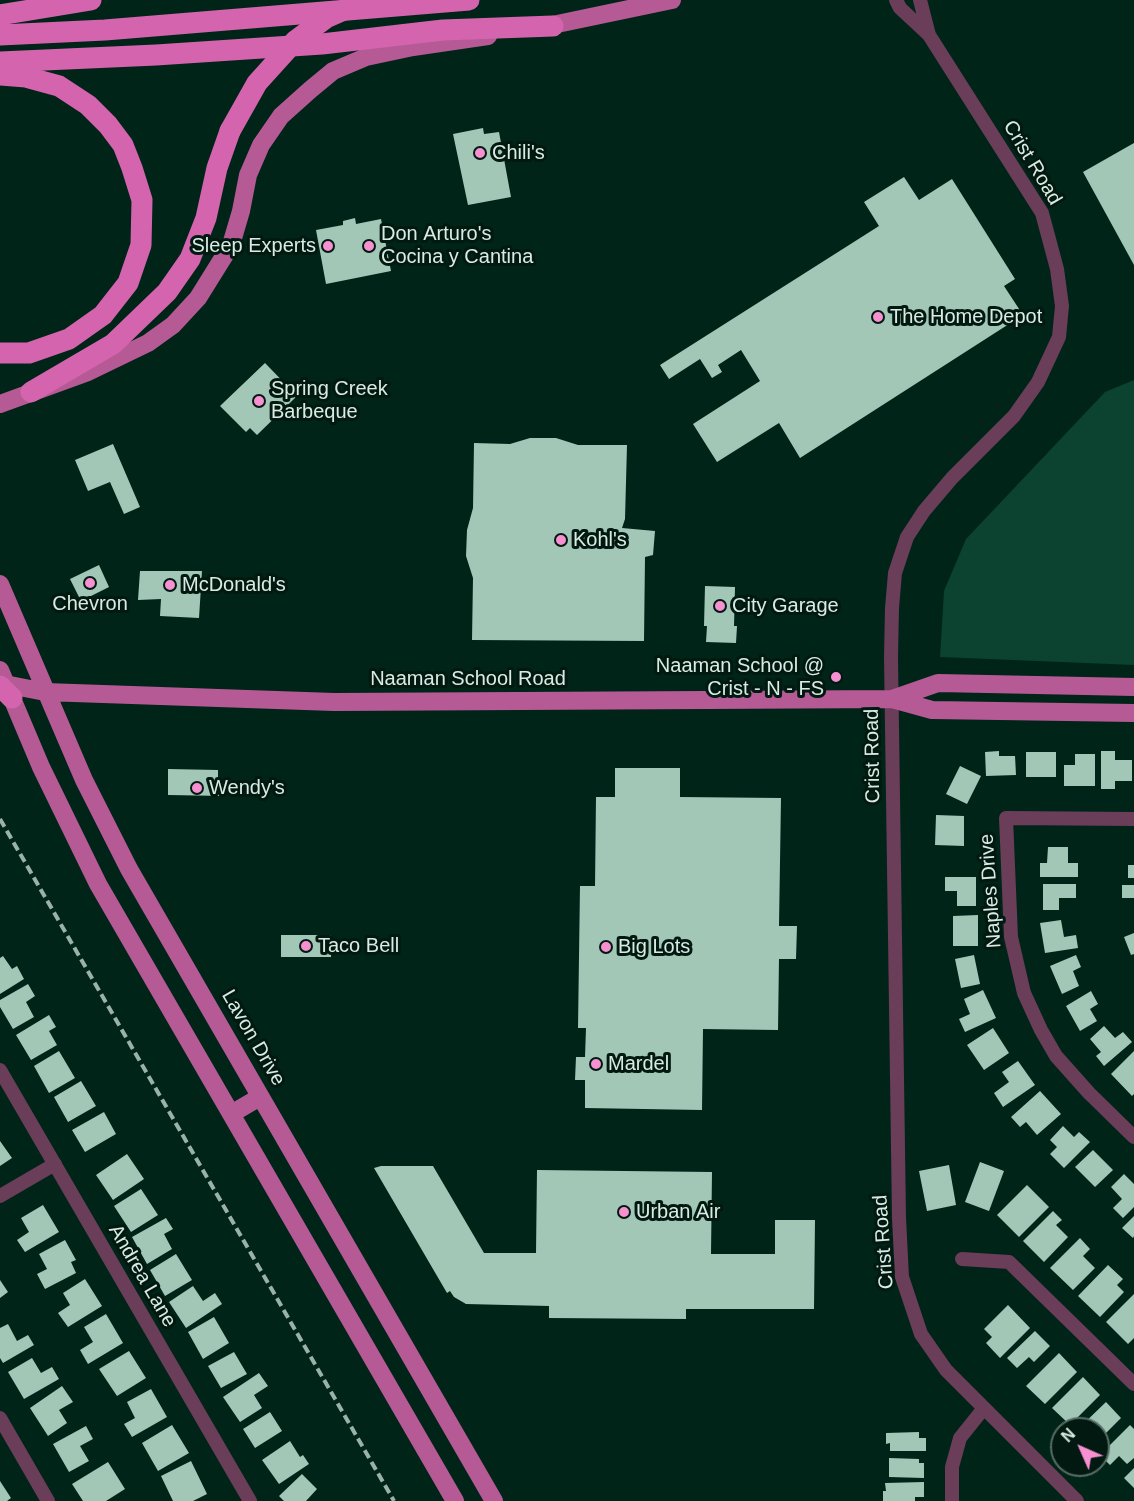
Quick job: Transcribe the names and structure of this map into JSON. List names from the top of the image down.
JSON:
{
  "streets": {
    "main road": ["Naaman School Road", "Lavon Drive"],
    "street": ["Crist Road", "Naples Drive", "Andrea Lane"]
  },
  "crossings": [
    ["Crist Road", "Naaman School Road"],
    ["Naaman School Road", "Lavon Drive"]
  ],
  "places": [
    "Chili's",
    "Sleep Experts",
    "Don Arturo's Cocina y Cantina",
    "The Home Depot",
    "Spring Creek Barbeque",
    "Kohl's",
    "Chevron",
    "McDonald's",
    "City Garage",
    "Naaman School @ Crist - N - FS",
    "Wendy's",
    "Taco Bell",
    "Big Lots",
    "Mardel",
    "Urban Air"
  ],
  "north": "top left"
}
